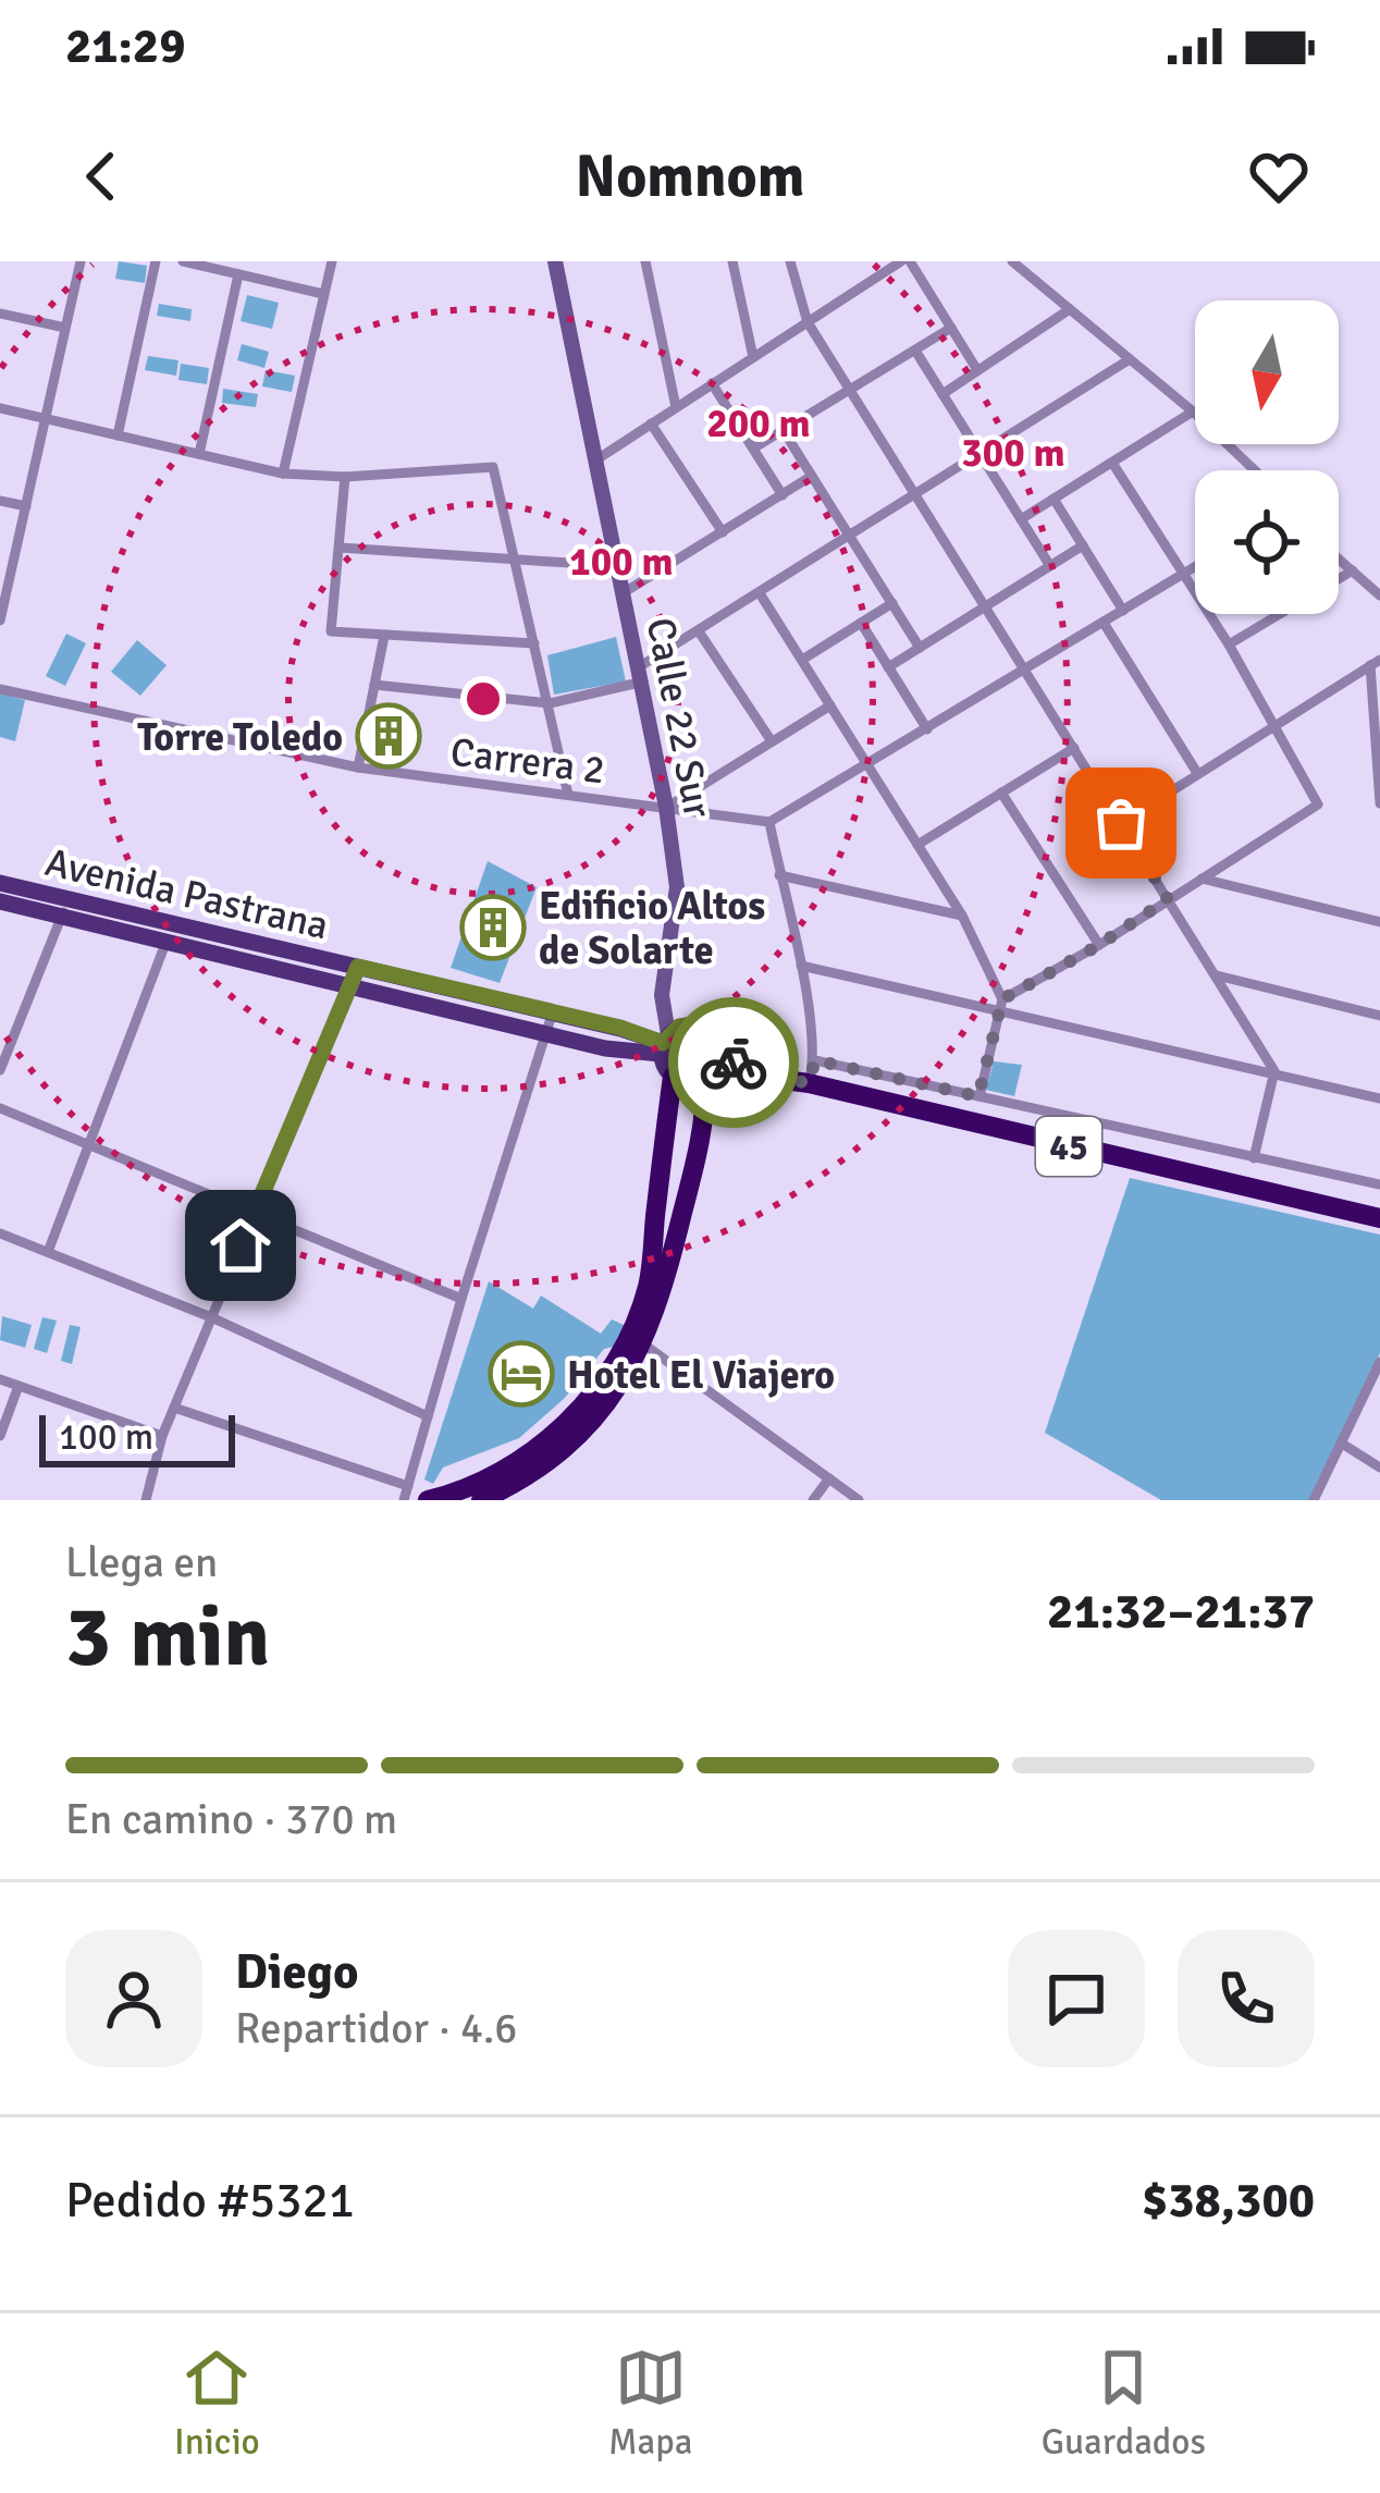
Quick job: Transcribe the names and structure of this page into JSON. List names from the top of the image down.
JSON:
{
  "streets": {
    "highway": ["45"],
    "main road": ["Calle 22 Sur", "Avenida Pastrana"],
    "street": ["Carrera 2"]
  },
  "crossings": [
    ["Calle 22 Sur", "Carrera 2"],
    ["Calle 22 Sur", "Avenida Pastrana"],
    ["Calle 22 Sur", "45"],
    ["Avenida Pastrana", "45"]
  ],
  "places": {
    "building": ["Torre Toledo", "Edificio Altos de Solarte"],
    "hotel": ["Hotel El Viajero"]
  },
  "scale_bar": "100 m",
  "north": "bottom",
  "page": {
    "status": "21:29",
    "header": "Nomnom",
    "scale": "100 m",
    "heading": ["3 min", "Llega en", "21:32–21:37"],
    "panel": [
      "Diego",
      "Repartidor · 4.6",
      "Pedido #5321",
      "$38,300"
    ],
    "bar": "En camino · 370 m",
    "tabs": ["Inicio", "Mapa", "Guardados"]
  },
  "rings": ["200 m", "300 m", "100 m"]
}
